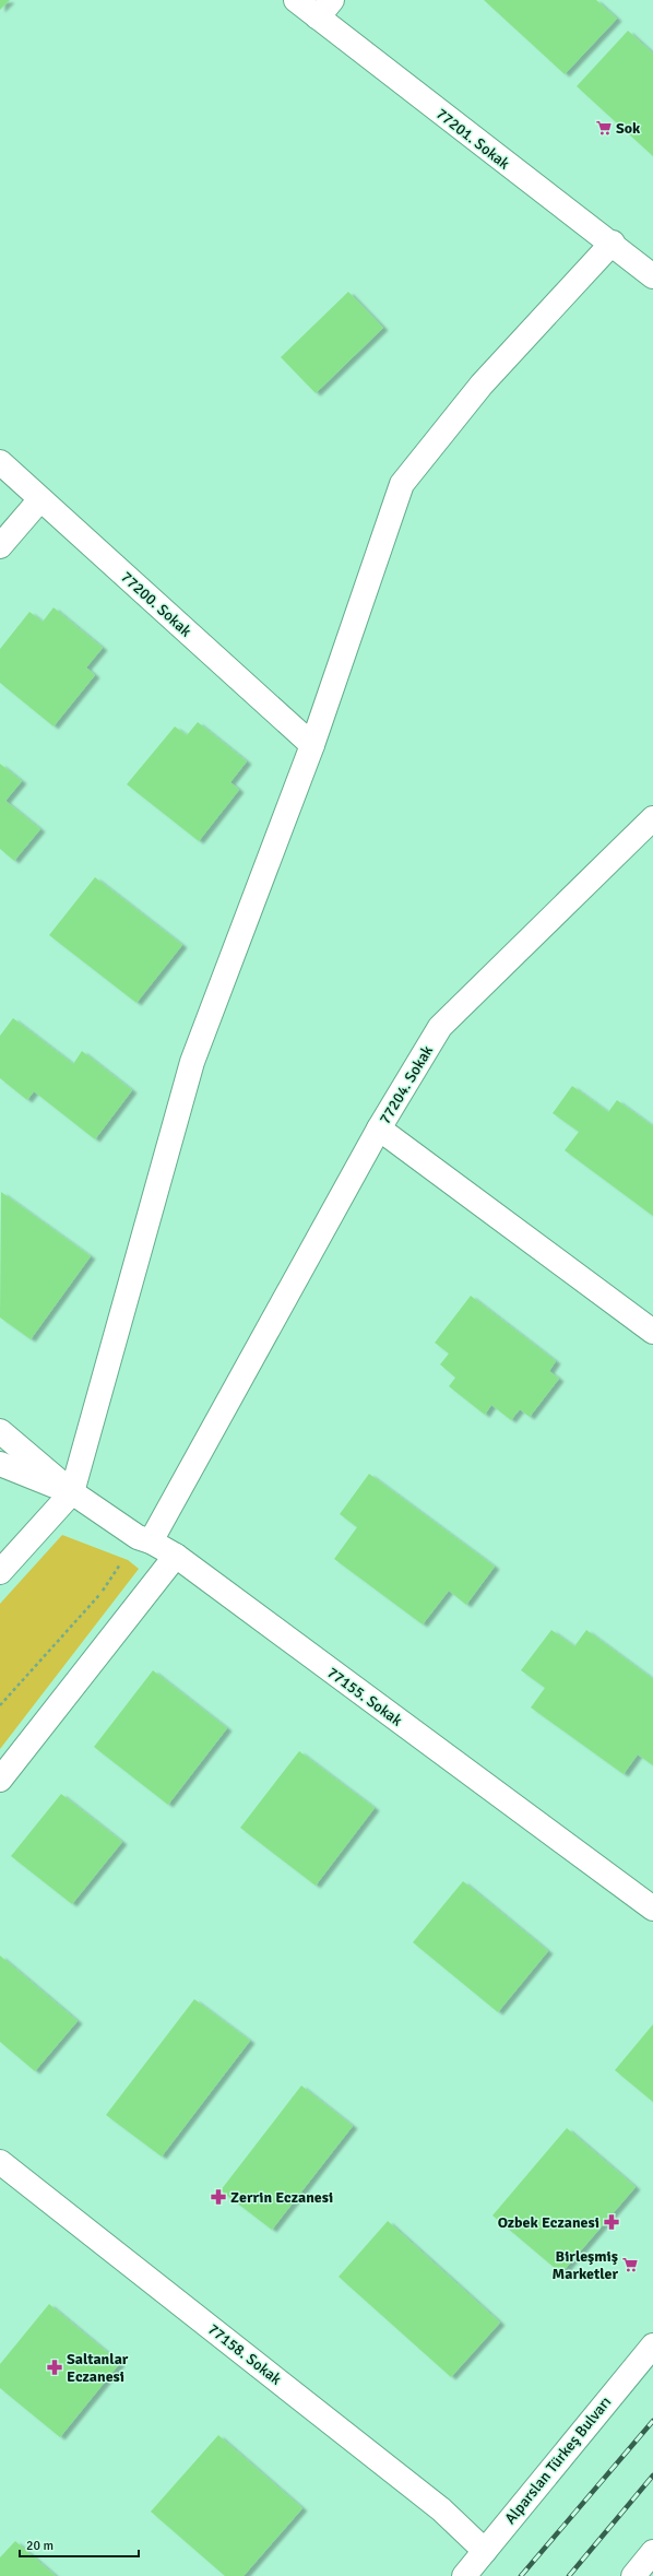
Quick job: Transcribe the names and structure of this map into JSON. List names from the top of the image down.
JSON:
{
  "streets": {
    "street": [
      "77201. Sokak",
      "77200. Sokak",
      "77204. Sokak",
      "77155. Sokak",
      "77158. Sokak",
      "Alparslan Türkeş Bulvarı"
    ]
  },
  "crossings": [
    ["77158. Sokak", "Alparslan Türkeş Bulvarı"]
  ],
  "places": {
    "supermarket": ["Sok", "Birleşmiş Marketler"],
    "pharmacy": ["Zerrin Eczanesi", "Ozbek Eczanesi", "Saltanlar Eczanesi"]
  },
  "scale_bar": "20 m"
}
